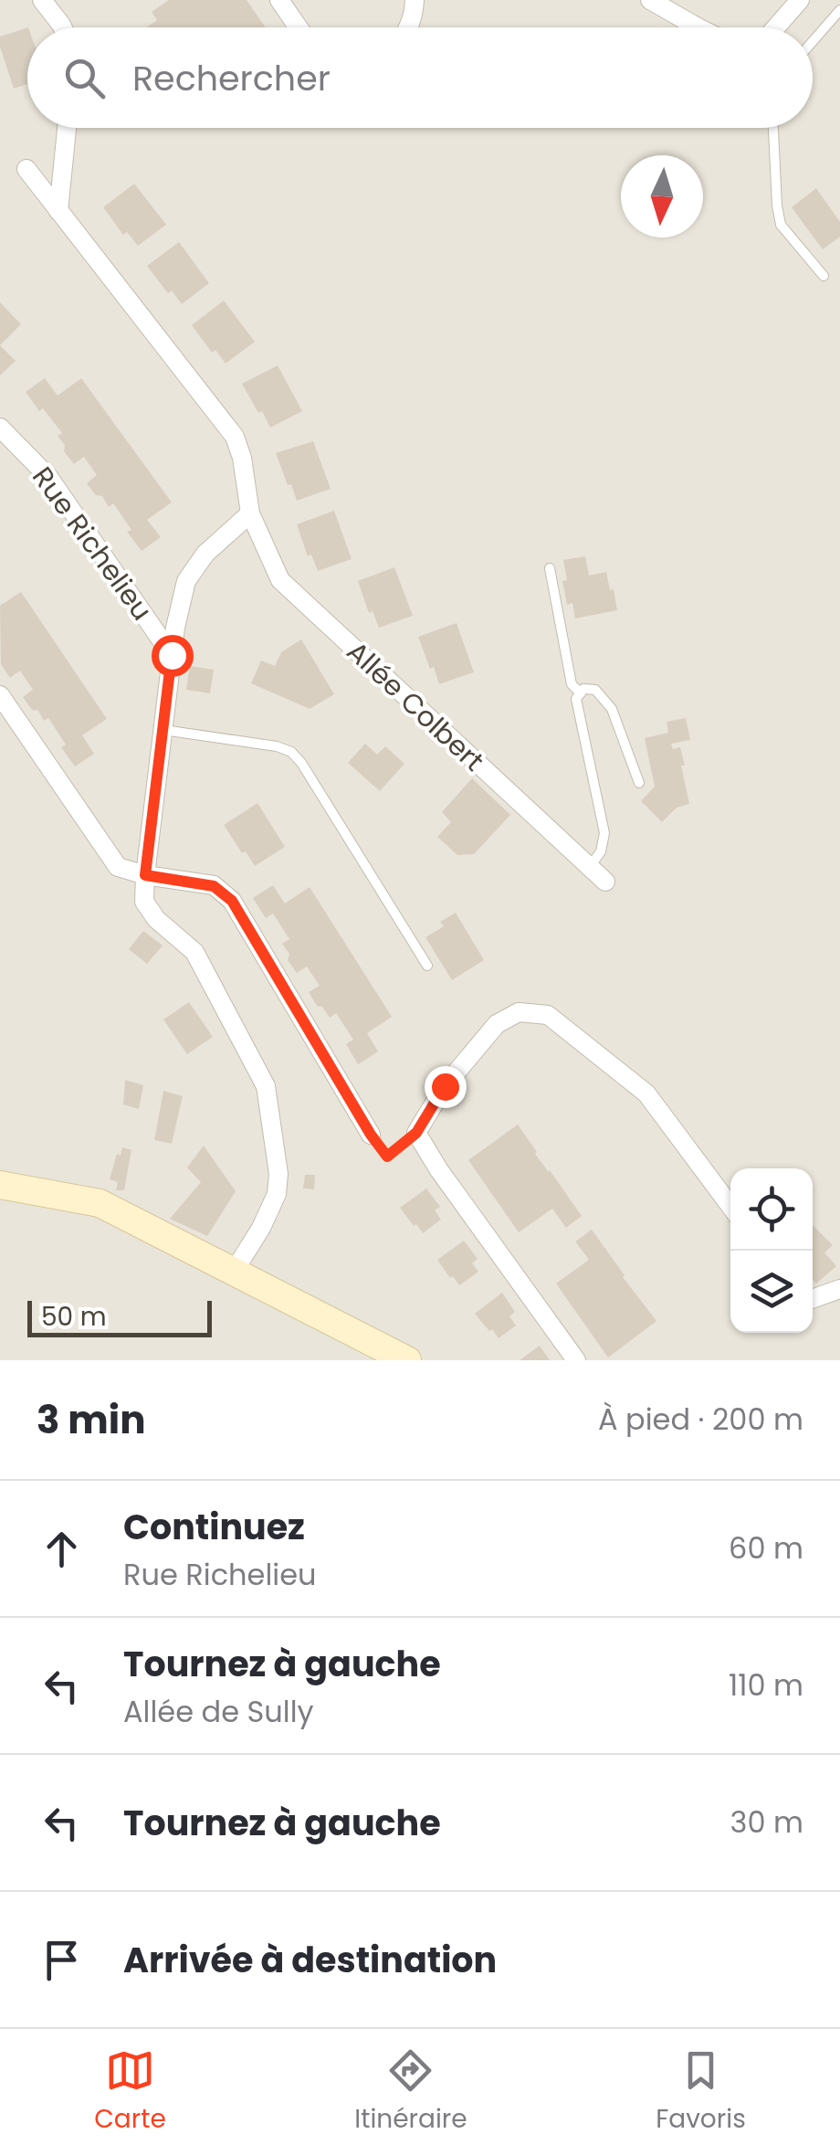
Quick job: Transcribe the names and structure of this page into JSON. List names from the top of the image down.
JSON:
{
  "streets": {
    "street": ["Rue Richelieu", "Allée Colbert"]
  },
  "scale_bar": "50 m",
  "north": "bottom",
  "page": {
    "search": "Rechercher",
    "scale": "50 m",
    "heading": ["3 min", "À pied · 200 m"],
    "list": [
      ["Continuez", "Rue Richelieu", "60 m"],
      ["Tournez à gauche", "Allée de Sully", "110 m"],
      ["Tournez à gauche", "30 m"],
      "Arrivée à destination"
    ],
    "nav": ["Carte", "Itinéraire", "Favoris"]
  }
}
